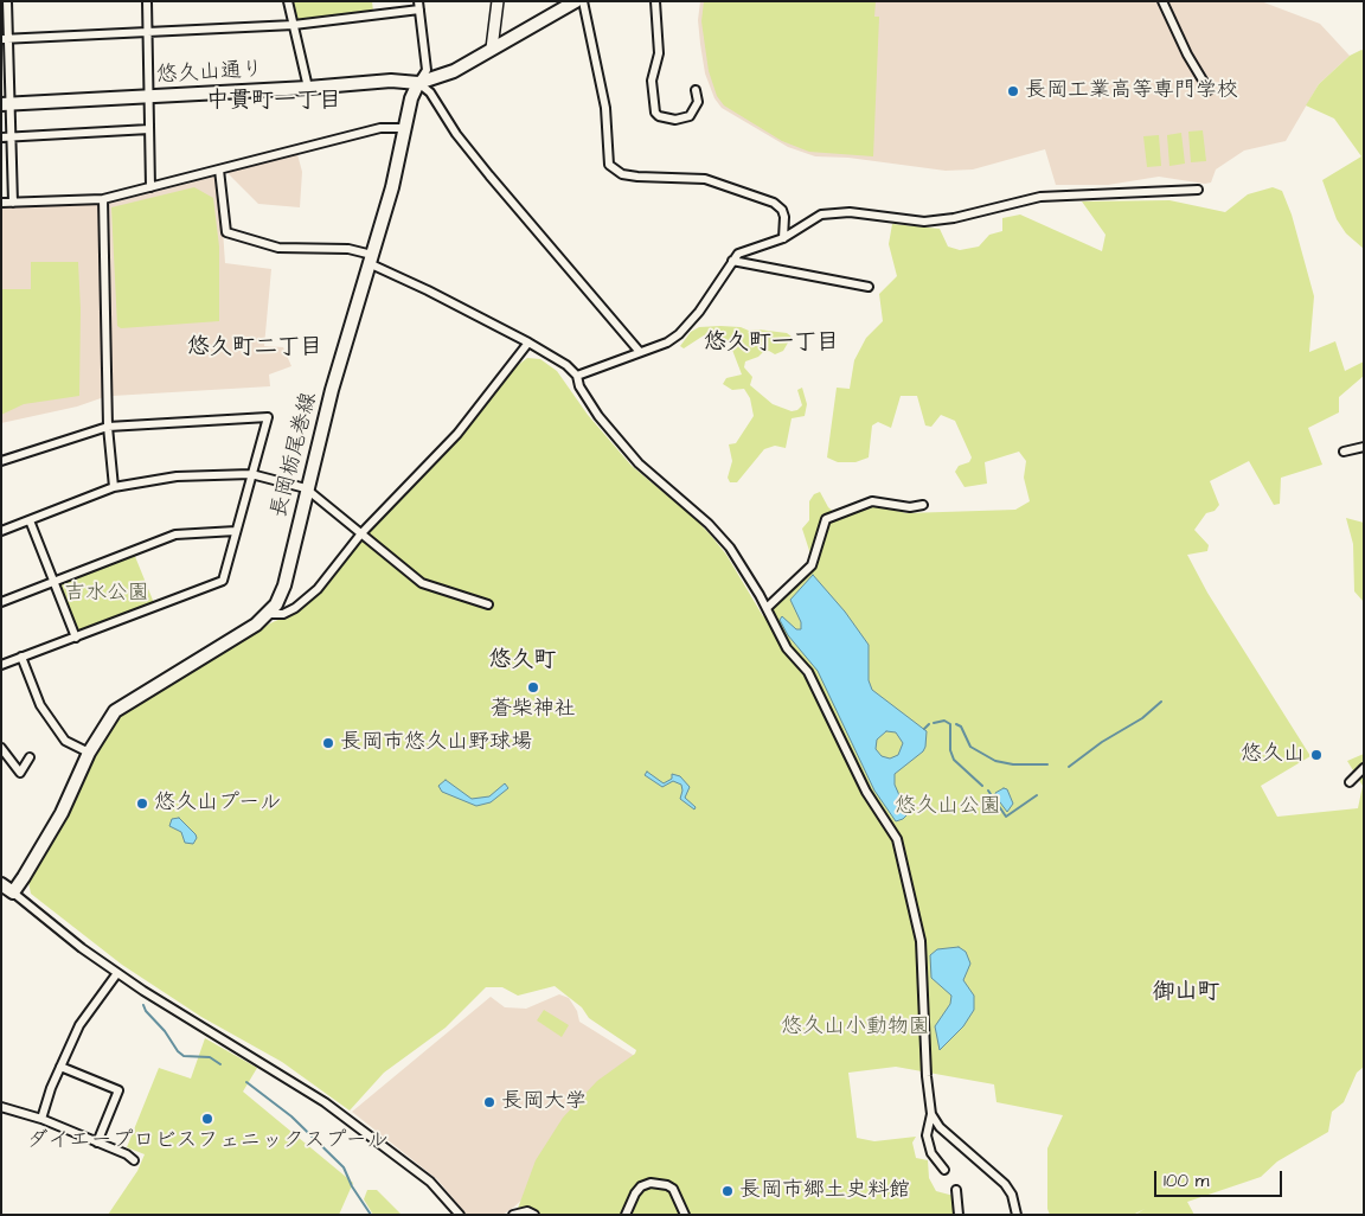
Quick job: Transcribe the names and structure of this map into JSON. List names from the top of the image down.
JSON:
{
  "streets": {
    "main road": ["悠久山通り", "長岡栃尾巻線"]
  },
  "crossings": [
    ["悠久山通り", "長岡栃尾巻線"]
  ],
  "districts": [
    "中貫町一丁目",
    "悠久町一丁目",
    "悠久町二丁目",
    "悠久町",
    "御山町"
  ],
  "parks": ["吉水公園", "悠久山公園", "悠久山小動物園"],
  "places": [
    "長岡工業高等専門学校",
    "蒼柴神社",
    "長岡市悠久山野球場",
    "悠久山",
    "悠久山プール",
    "長岡大学",
    "ダイエープロビスフェニックスプール",
    "長岡市郷土史料館"
  ],
  "scale_bar": "100 m"
}
